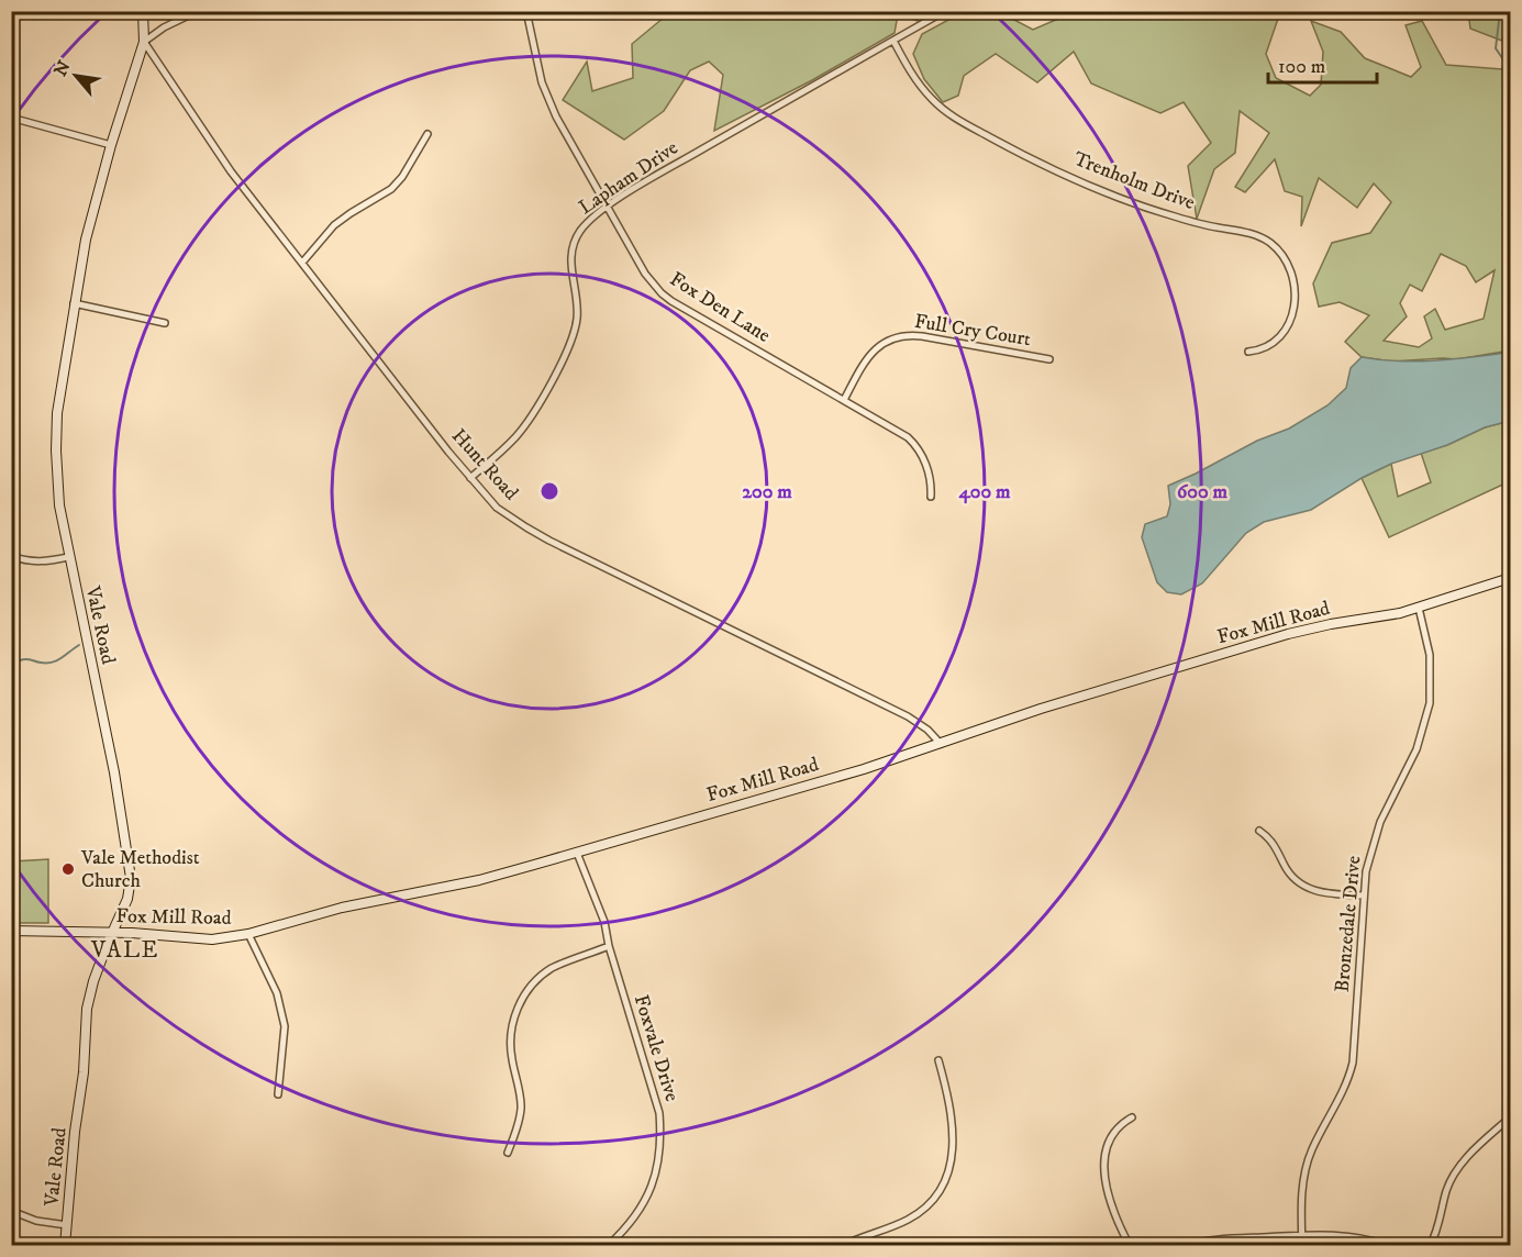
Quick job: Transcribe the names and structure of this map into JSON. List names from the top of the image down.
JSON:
{
  "streets": {
    "main road": ["Fox Mill Road", "Vale Road"],
    "street": [
      "Lapham Drive",
      "Trenholm Drive",
      "Fox Den Lane",
      "Full Cry Court",
      "Hunt Road",
      "Bronzedale Drive",
      "Foxvale Drive"
    ]
  },
  "crossings": [
    ["Lapham Drive", "Trenholm Drive"],
    ["Lapham Drive", "Fox Den Lane"],
    ["Lapham Drive", "Hunt Road"],
    ["Fox Den Lane", "Full Cry Court"],
    ["Hunt Road", "Fox Mill Road"],
    ["Hunt Road", "Vale Road"],
    ["Fox Mill Road", "Vale Road"],
    ["Fox Mill Road", "Bronzedale Drive"],
    ["Fox Mill Road", "Foxvale Drive"]
  ],
  "districts": ["VALE"],
  "places": ["Vale Methodist Church"],
  "scale_bar": "100 m",
  "north": "top left",
  "rings": ["200 m", "400 m", "600 m"]
}
